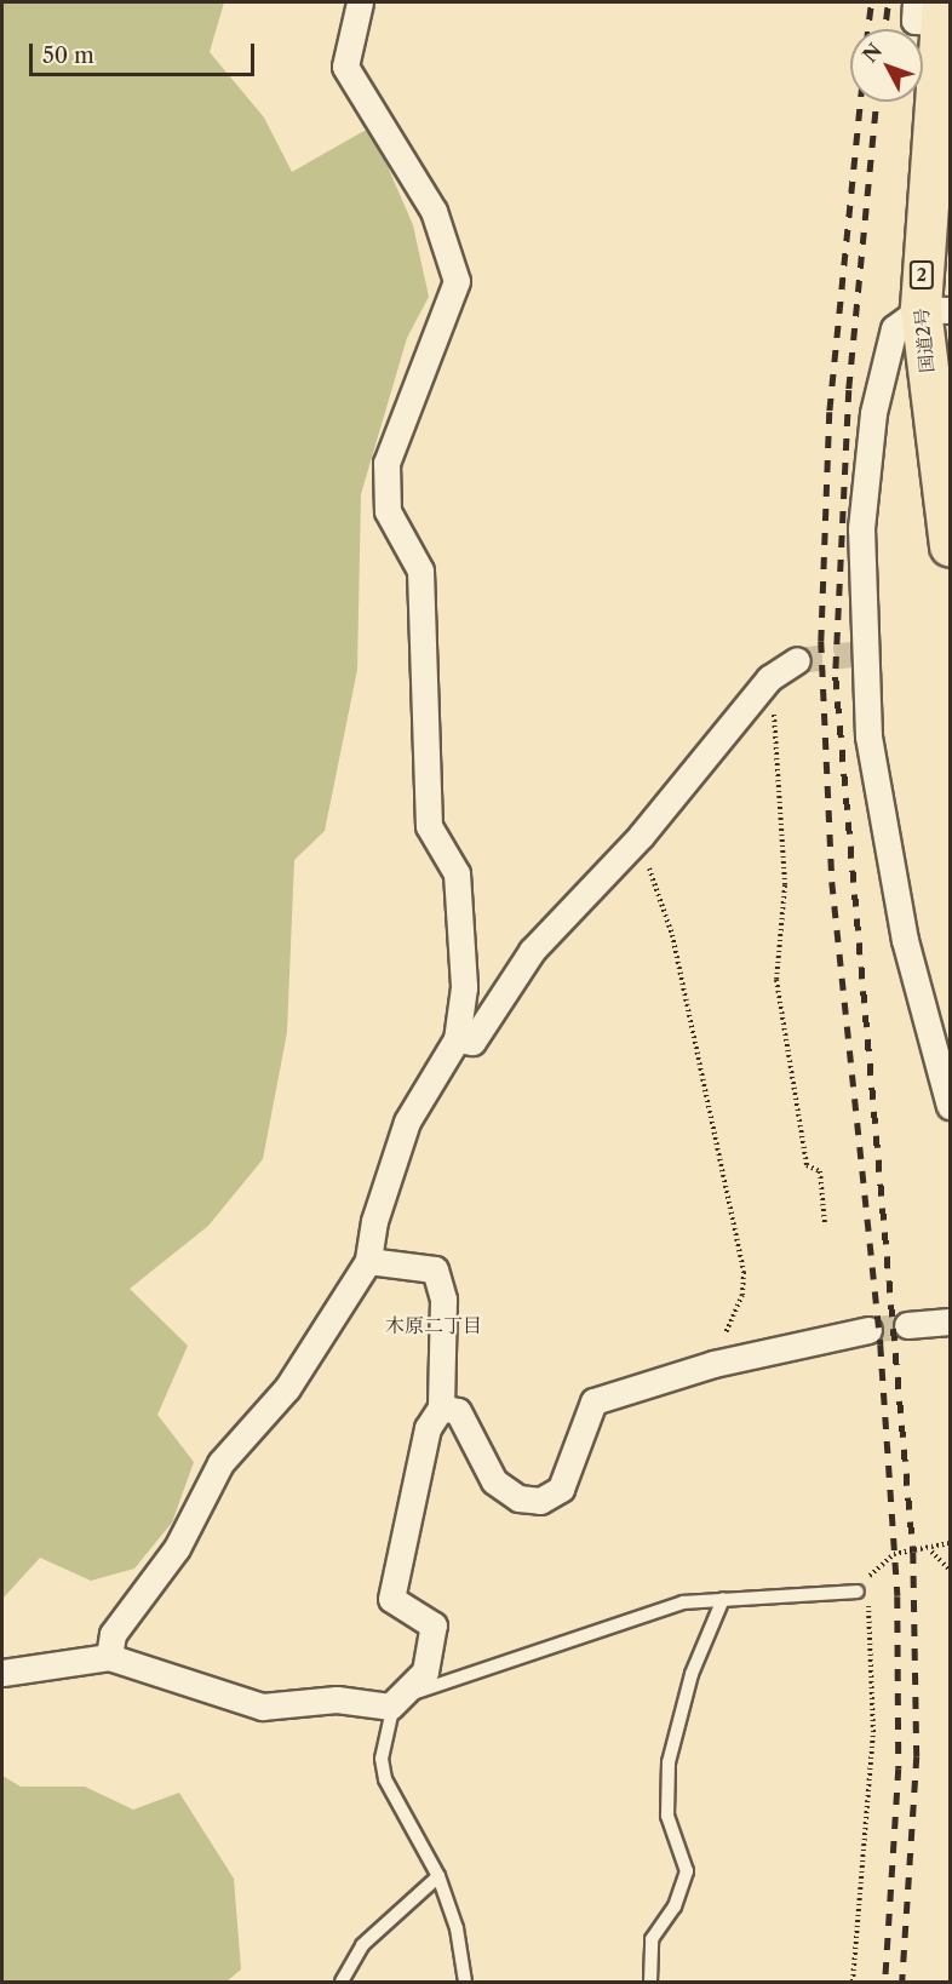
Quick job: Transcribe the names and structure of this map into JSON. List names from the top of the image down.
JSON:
{
  "streets": {
    "highway": ["2", "国道2号"]
  },
  "districts": ["木原二丁目"],
  "scale_bar": "50 m",
  "north": "top left"
}
